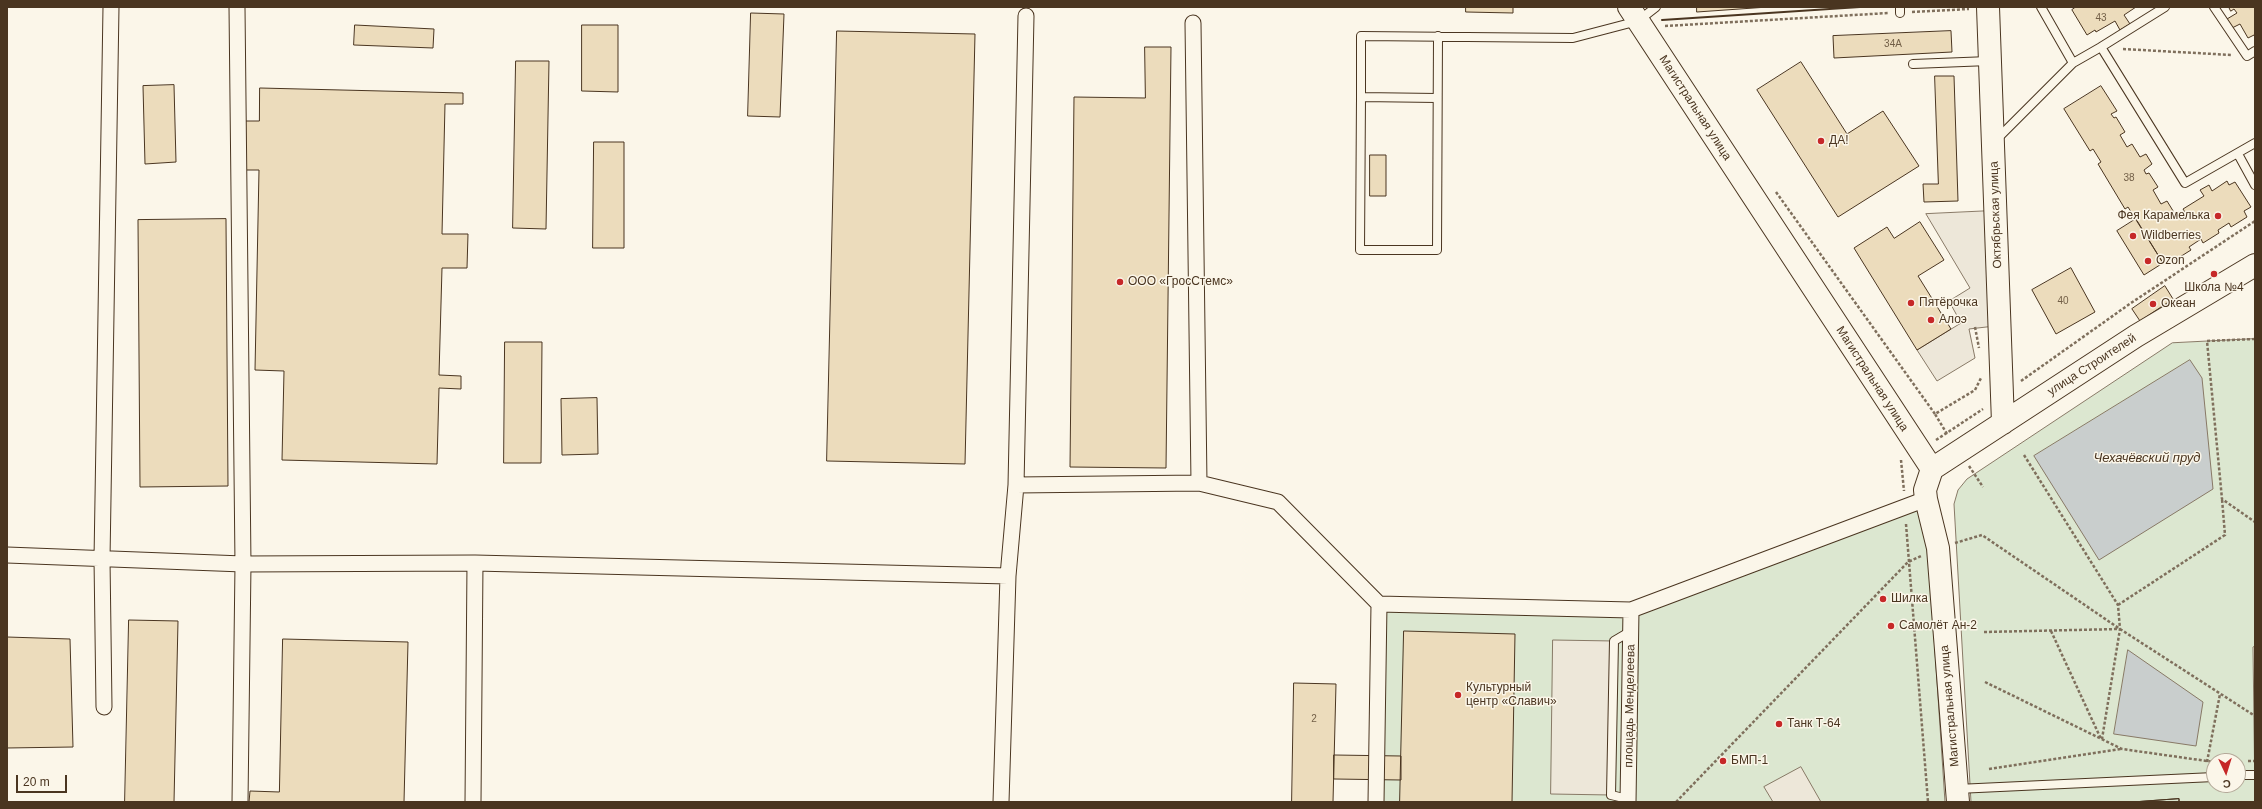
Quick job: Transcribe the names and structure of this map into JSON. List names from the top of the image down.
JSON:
{
  "streets": {
    "main road": ["Магистральная улица", "Октябрьская улица", "улица Строителей"],
    "street": ["площадь Менделеева"]
  },
  "crossings": [
    ["Магистральная улица", "улица Строителей"],
    ["Октябрьская улица", "улица Строителей"]
  ],
  "water": ["Чехачёвский пруд"],
  "places": [
    "ДА!",
    "Фея Карамелька",
    "Wildberries",
    "Ozon",
    "Школа №4",
    "ООО «ГросСтемс»",
    "Пятёрочка",
    "Океан",
    "Алоэ",
    "Шилка",
    "Самолёт Ан-2",
    "Культурный центр «Славич»",
    "Танк Т-64",
    "БМП-1"
  ],
  "house_numbers": [
    "43",
    "34А",
    "38",
    "40",
    "2"
  ],
  "scale_bar": "20 m",
  "north": "bottom"
}
